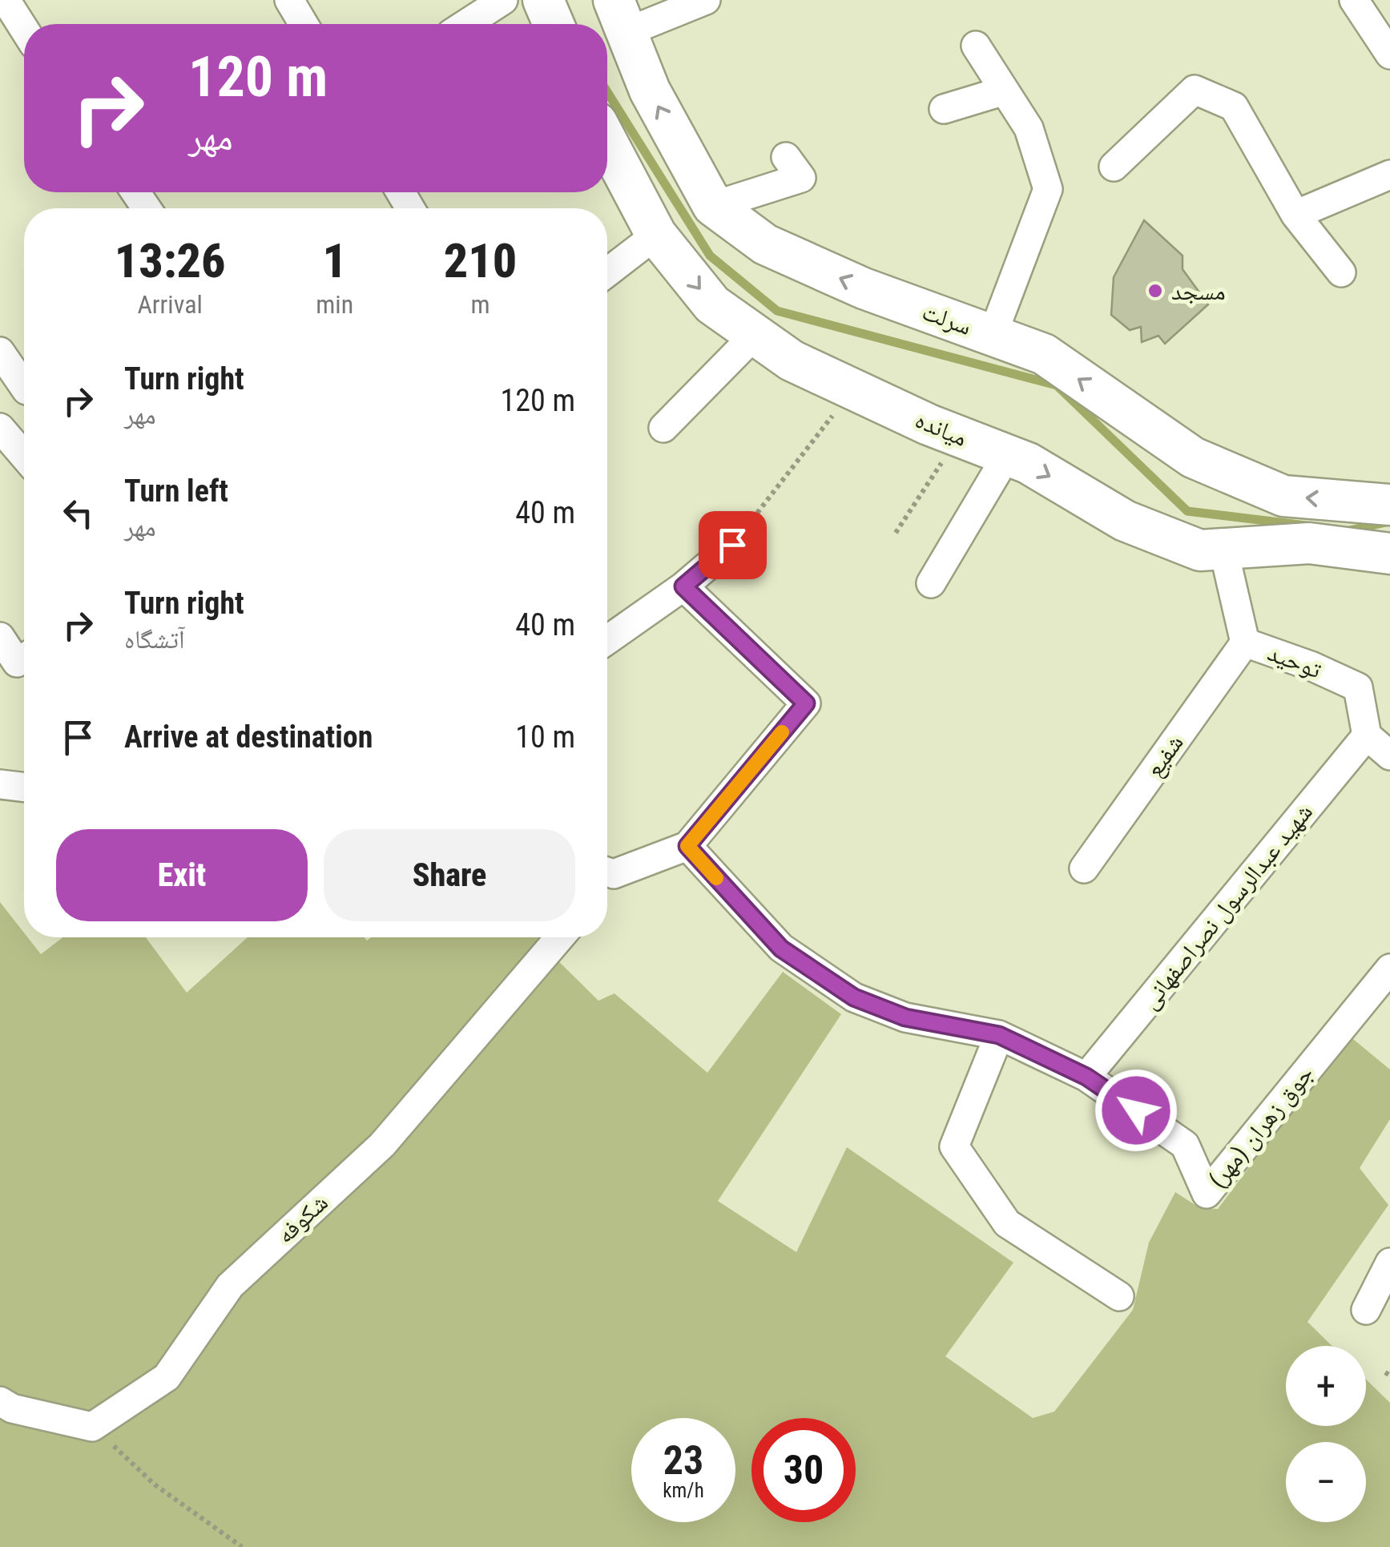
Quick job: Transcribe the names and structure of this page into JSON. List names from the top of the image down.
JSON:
{
  "streets": {
    "street": [
      "سرلت",
      "میانده",
      "توحید",
      "شفیع",
      "شهید عبدالرسول نصراصفهانی",
      "جوق زهران (مهر)",
      "شکوفه"
    ]
  },
  "crossings": [
    ["میانده", "توحید"],
    ["توحید", "شفیع"],
    ["توحید", "شهید عبدالرسول نصراصفهانی"],
    ["شهید عبدالرسول نصراصفهانی", "جوق زهران (مهر)"]
  ],
  "one_way": ["سرلت", "میانده"],
  "places": ["مسجد"],
  "page": {
    "turn": ["120 m", "مهر"],
    "eta": [
      "13:26",
      "Arrival",
      "1",
      "min",
      "210",
      "m"
    ],
    "list": [
      {
        "name": "Turn right",
        "note": "مهر",
        "value": "120 m"
      },
      {
        "name": "Turn left",
        "note": "مهر",
        "value": "40 m"
      },
      {
        "name": "Turn right",
        "note": "آتشگاه",
        "value": "40 m"
      },
      {
        "name": "Arrive at destination",
        "value": "10 m"
      }
    ],
    "buttons": ["Exit", "Share"],
    "map_buttons": ["+", "−"],
    "speed": "23 km/h",
    "limit": "30"
  }
}
